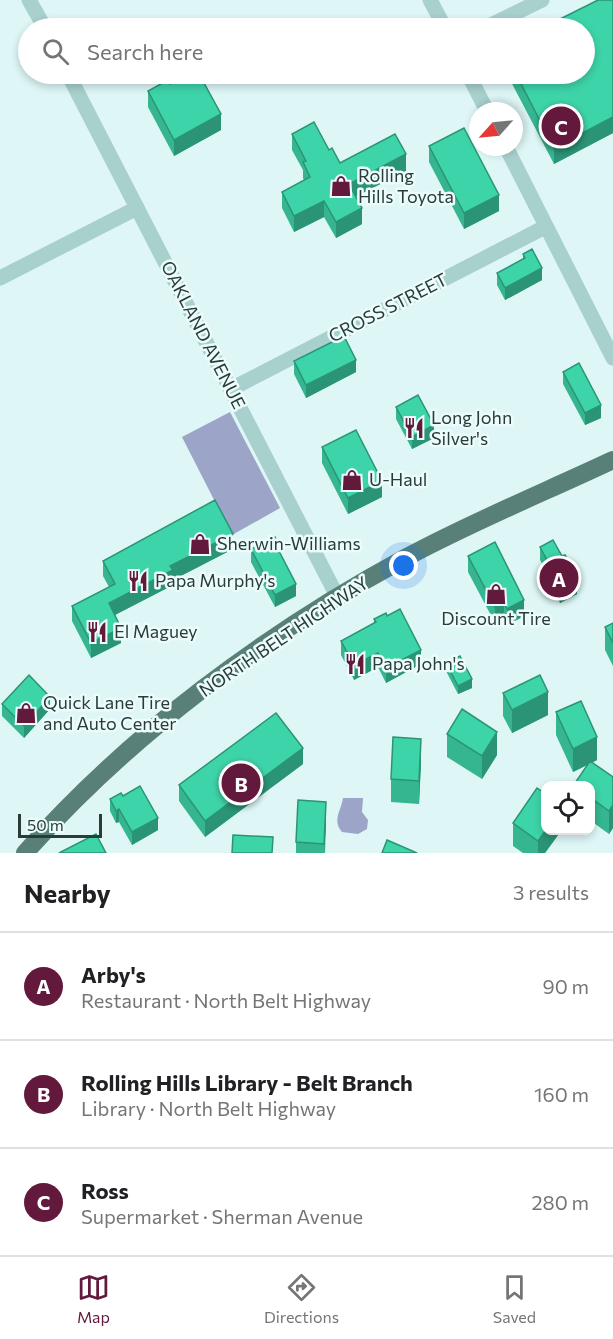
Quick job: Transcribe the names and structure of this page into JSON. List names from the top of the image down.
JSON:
{
  "streets": {
    "main road": ["NORTH BELT HIGHWAY"],
    "street": ["CROSS STREET", "OAKLAND AVENUE"]
  },
  "crossings": [
    ["CROSS STREET", "OAKLAND AVENUE"],
    ["OAKLAND AVENUE", "NORTH BELT HIGHWAY"]
  ],
  "places": {
    "shop": [
      "Rolling Hills Toyota",
      "U-Haul",
      "Sherwin-Williams",
      "Discount Tire",
      "Quick Lane Tire and Auto Center"
    ],
    "restaurant": [
      "Long John Silver's",
      "Papa Murphy's",
      "El Maguey",
      "Papa John's"
    ]
  },
  "scale_bar": "50 m",
  "north": "bottom left",
  "page": {
    "search": "Search here",
    "pins": ["C", "A", "B"],
    "scale": "50 m",
    "heading": ["Nearby", "3 results"],
    "list": [
      {
        "mark": "A",
        "name": "Arby's",
        "note": "Restaurant · North Belt Highway",
        "value": "90 m"
      },
      {
        "mark": "B",
        "name": "Rolling Hills Library - Belt Branch",
        "note": "Library · North Belt Highway",
        "value": "160 m"
      },
      {
        "mark": "C",
        "name": "Ross",
        "note": "Supermarket · Sherman Avenue",
        "value": "280 m"
      }
    ],
    "nav": ["Map", "Directions", "Saved"]
  }
}
